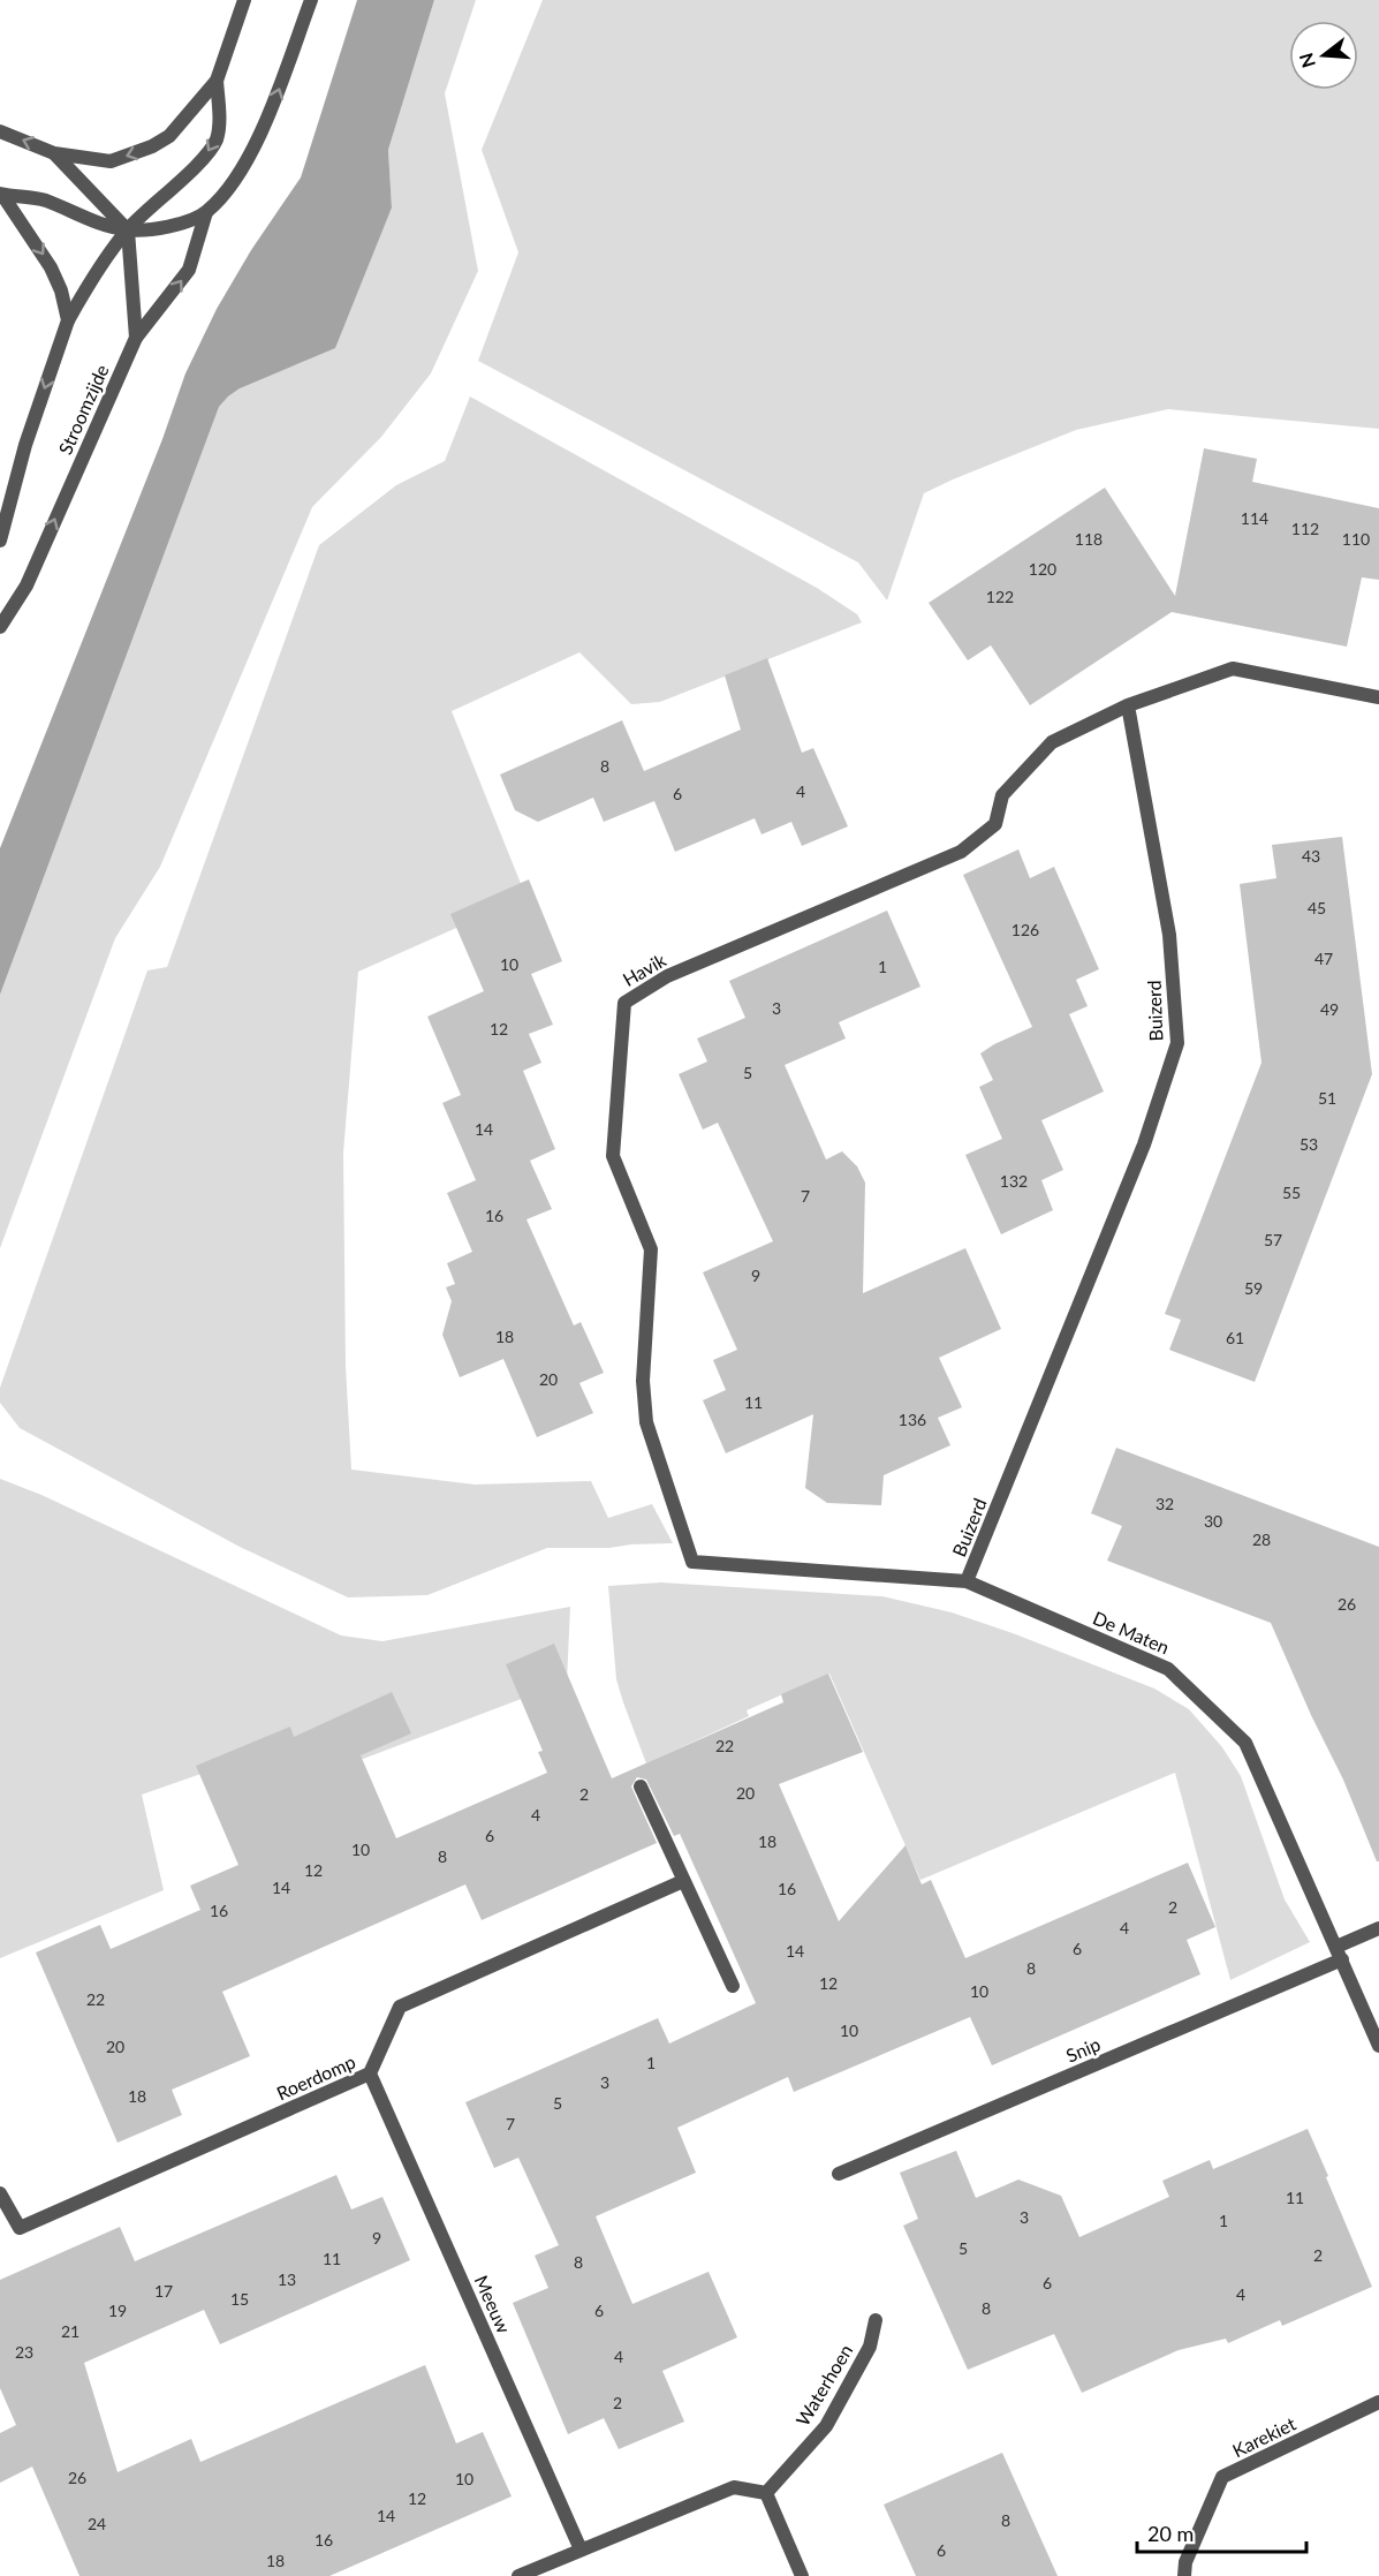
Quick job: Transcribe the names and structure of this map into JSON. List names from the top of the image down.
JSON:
{
  "streets": {
    "street": [
      "Stroomzijde",
      "Havik",
      "Buizerd",
      "De Maten",
      "Snip",
      "Roerdomp",
      "Meeuw",
      "Waterhoen",
      "Karekiet"
    ]
  },
  "crossings": [
    ["Havik", "Buizerd"],
    ["Havik", "De Maten"],
    ["Buizerd", "De Maten"],
    ["De Maten", "Snip"],
    ["Roerdomp", "Meeuw"]
  ],
  "house_numbers": [
    "114",
    "112",
    "118",
    "110",
    "120",
    "122",
    "8",
    "4",
    "6",
    "43",
    "45",
    "126",
    "47",
    "10",
    "1",
    "3",
    "49",
    "12",
    "5",
    "51",
    "14",
    "53",
    "132",
    "55",
    "7",
    "16",
    "57",
    "9",
    "59",
    "18",
    "61",
    "20",
    "11",
    "136",
    "32",
    "30",
    "28",
    "26",
    "22",
    "20",
    "2",
    "4",
    "6",
    "18",
    "10",
    "8",
    "12",
    "14",
    "16",
    "2",
    "16",
    "4",
    "6",
    "14",
    "8",
    "12",
    "10",
    "22",
    "10",
    "20",
    "1",
    "3",
    "18",
    "5",
    "7",
    "11",
    "3",
    "1",
    "9",
    "5",
    "2",
    "11",
    "8",
    "13",
    "6",
    "17",
    "4",
    "15",
    "8",
    "19",
    "6",
    "21",
    "23",
    "4",
    "2",
    "26",
    "10",
    "12",
    "14",
    "8",
    "24",
    "16",
    "6",
    "18"
  ],
  "scale_bar": "20 m",
  "north": "left"
}
